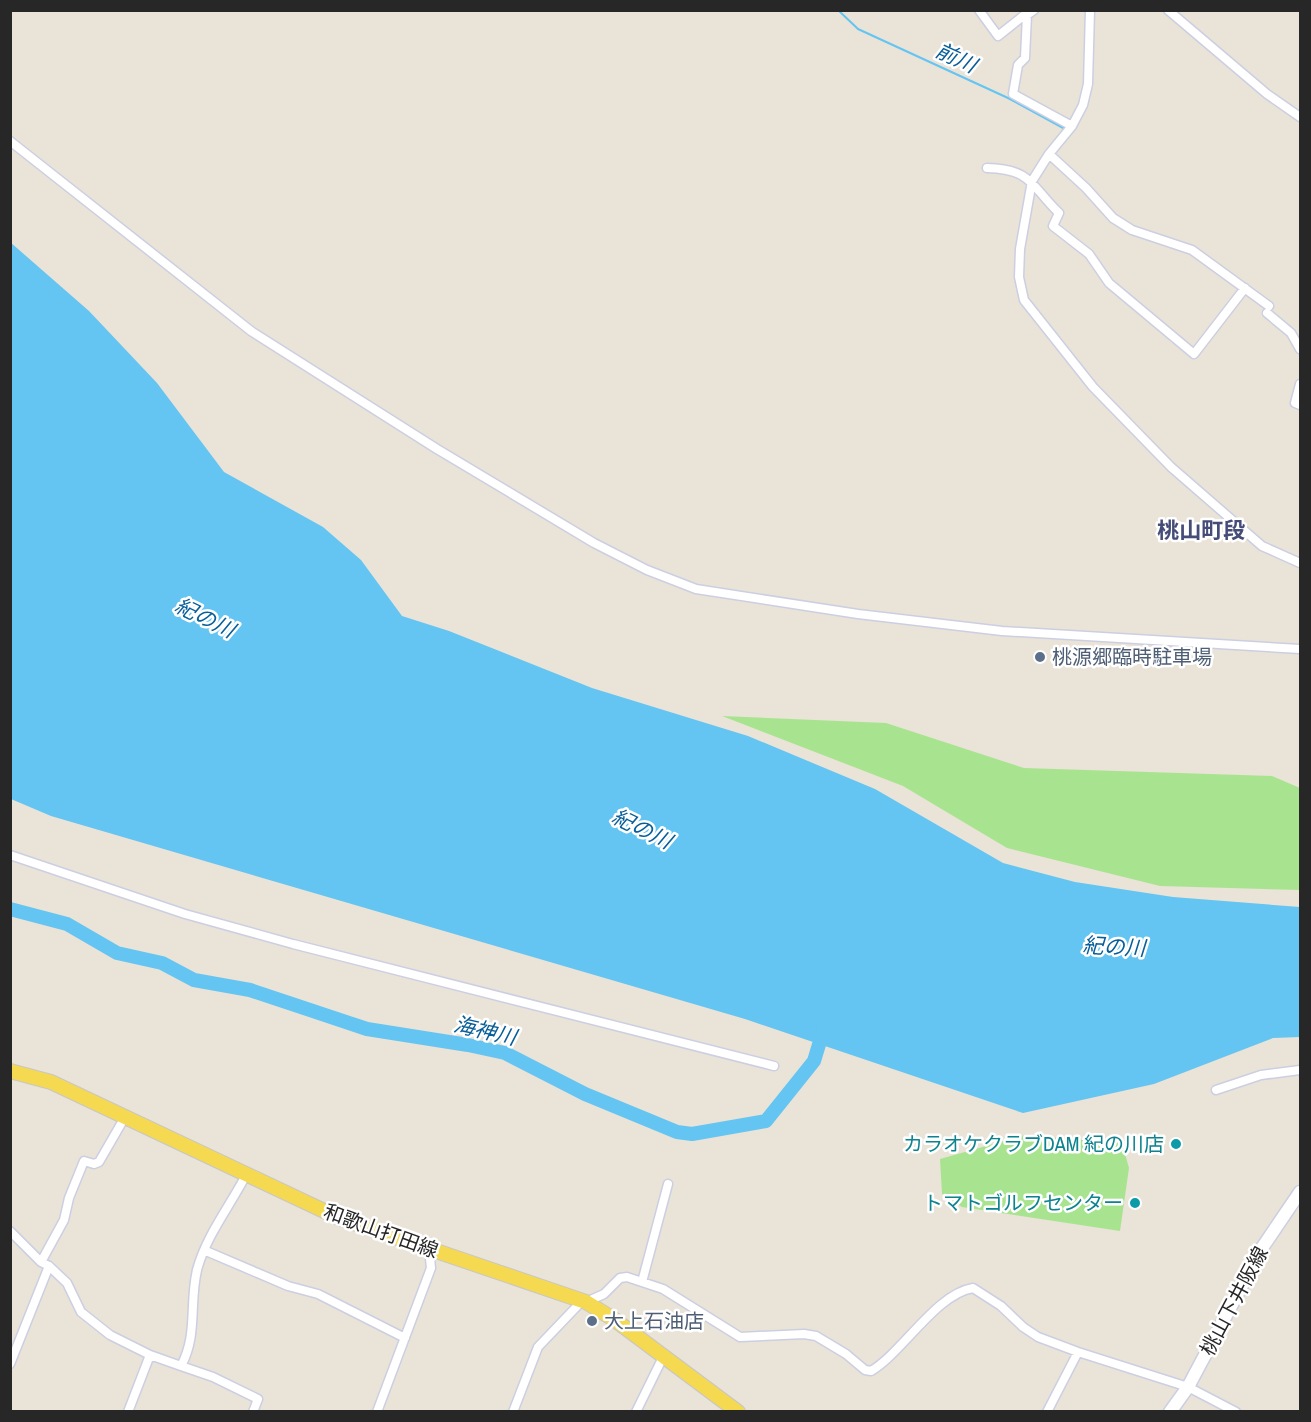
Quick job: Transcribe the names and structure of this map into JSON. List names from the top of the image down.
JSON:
{
  "streets": {
    "main road": ["和歌山打田線", "桃山下井阪線"]
  },
  "districts": ["桃山町段"],
  "water": ["前川", "紀の川", "海神川"],
  "places": [
    "桃源郷臨時駐車場",
    "カラオケクラブDAM 紀の川店",
    "トマトゴルフセンター",
    "大上石油店"
  ]
}
